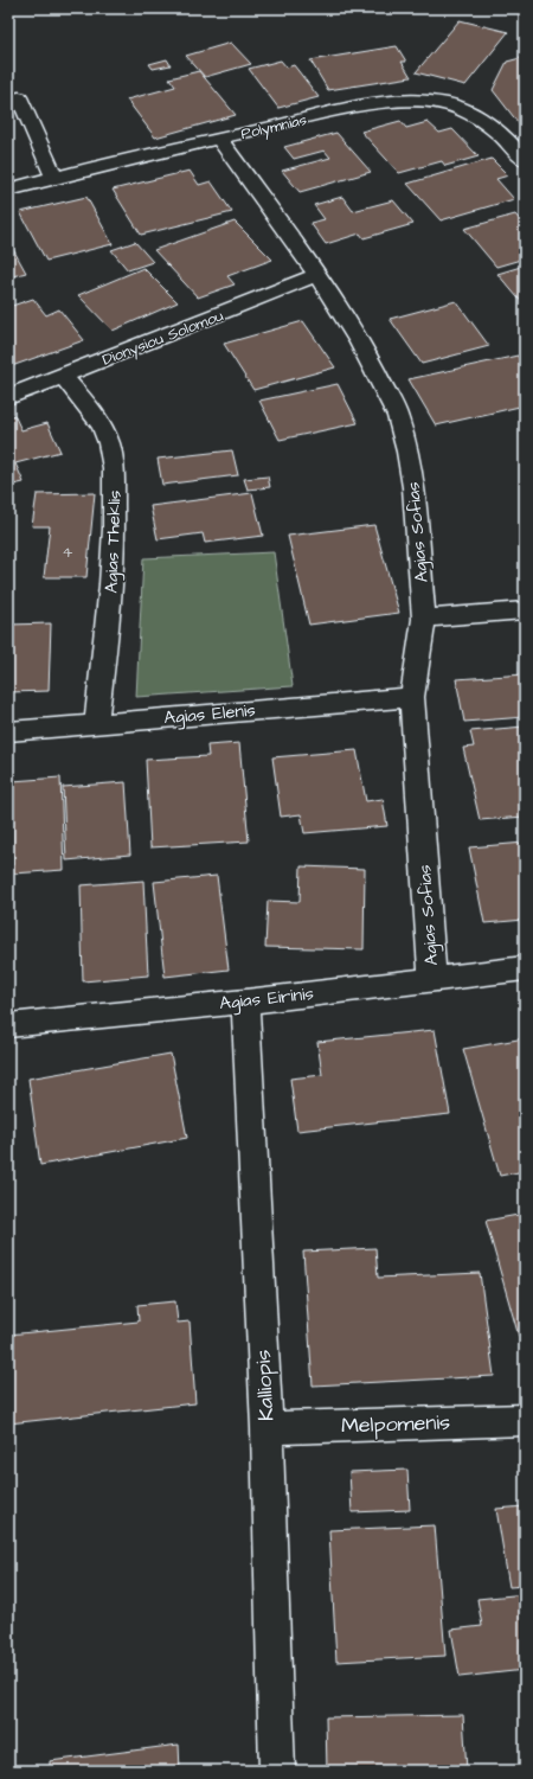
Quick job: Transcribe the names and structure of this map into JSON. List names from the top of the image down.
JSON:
{
  "streets": {
    "street": [
      "Polymnias",
      "Dionysiou Solomou",
      "Agias Sofias",
      "Agias Theklis",
      "Agias Elenis",
      "Agias Eirinis",
      "Kalliopis",
      "Melpomenis"
    ]
  },
  "crossings": [
    ["Polymnias", "Agias Sofias"],
    ["Dionysiou Solomou", "Agias Sofias"],
    ["Dionysiou Solomou", "Agias Theklis"],
    ["Agias Sofias", "Agias Elenis"],
    ["Agias Sofias", "Agias Eirinis"],
    ["Agias Theklis", "Agias Elenis"],
    ["Agias Eirinis", "Kalliopis"],
    ["Kalliopis", "Melpomenis"]
  ],
  "house_numbers": ["4"]
}
